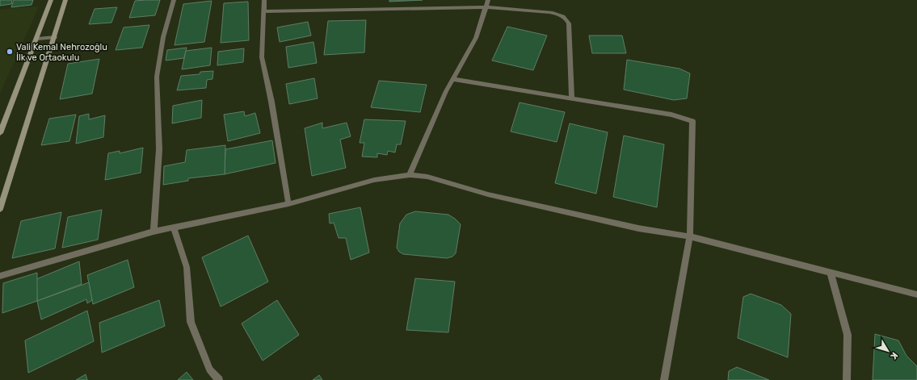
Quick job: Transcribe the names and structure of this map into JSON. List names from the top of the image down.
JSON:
{
  "places": ["Vali Kemal Nehrozoğlu İlk ve Ortaokulu"],
  "north": "bottom right"
}
